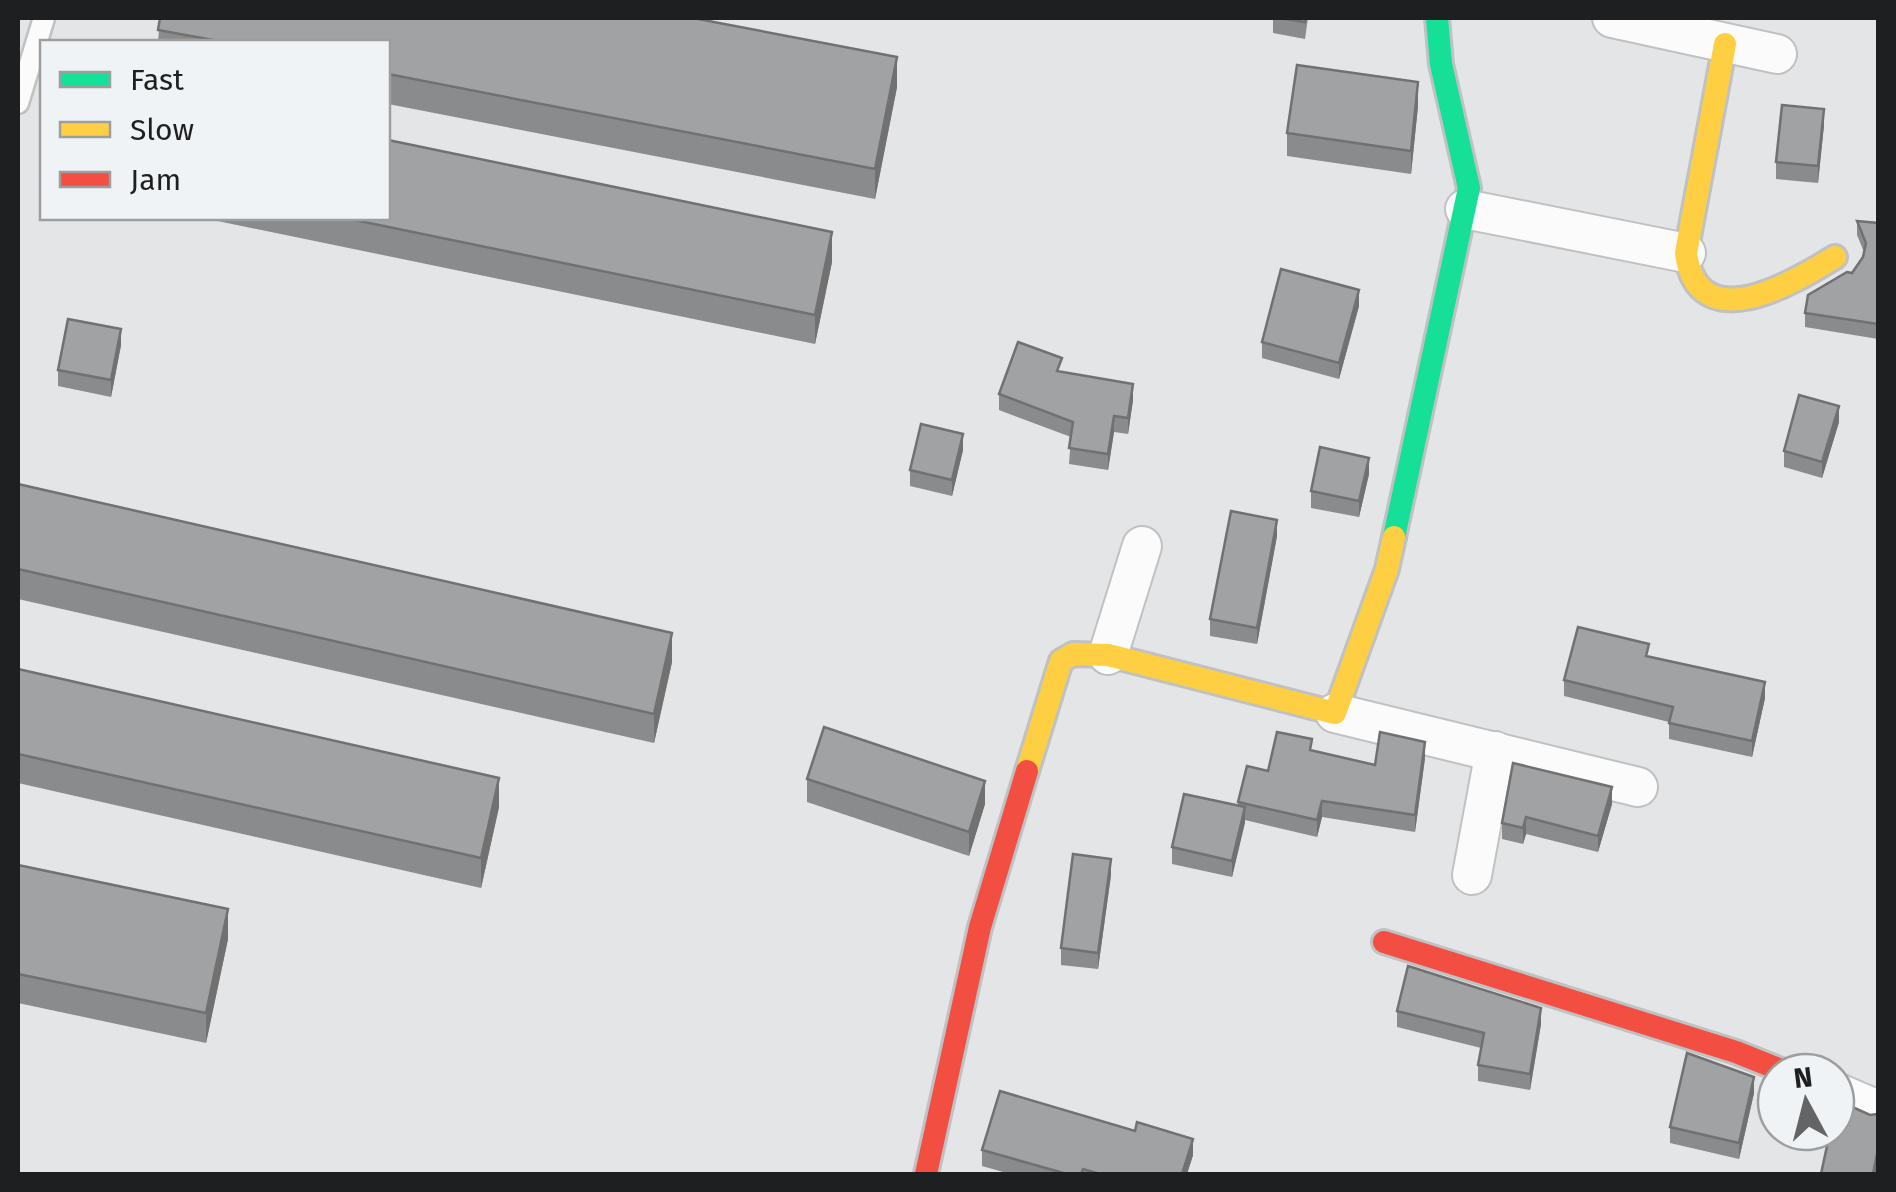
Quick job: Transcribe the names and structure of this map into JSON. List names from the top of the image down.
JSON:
{
  "legend": ["Fast", "Slow", "Jam"],
  "north": "top"
}
